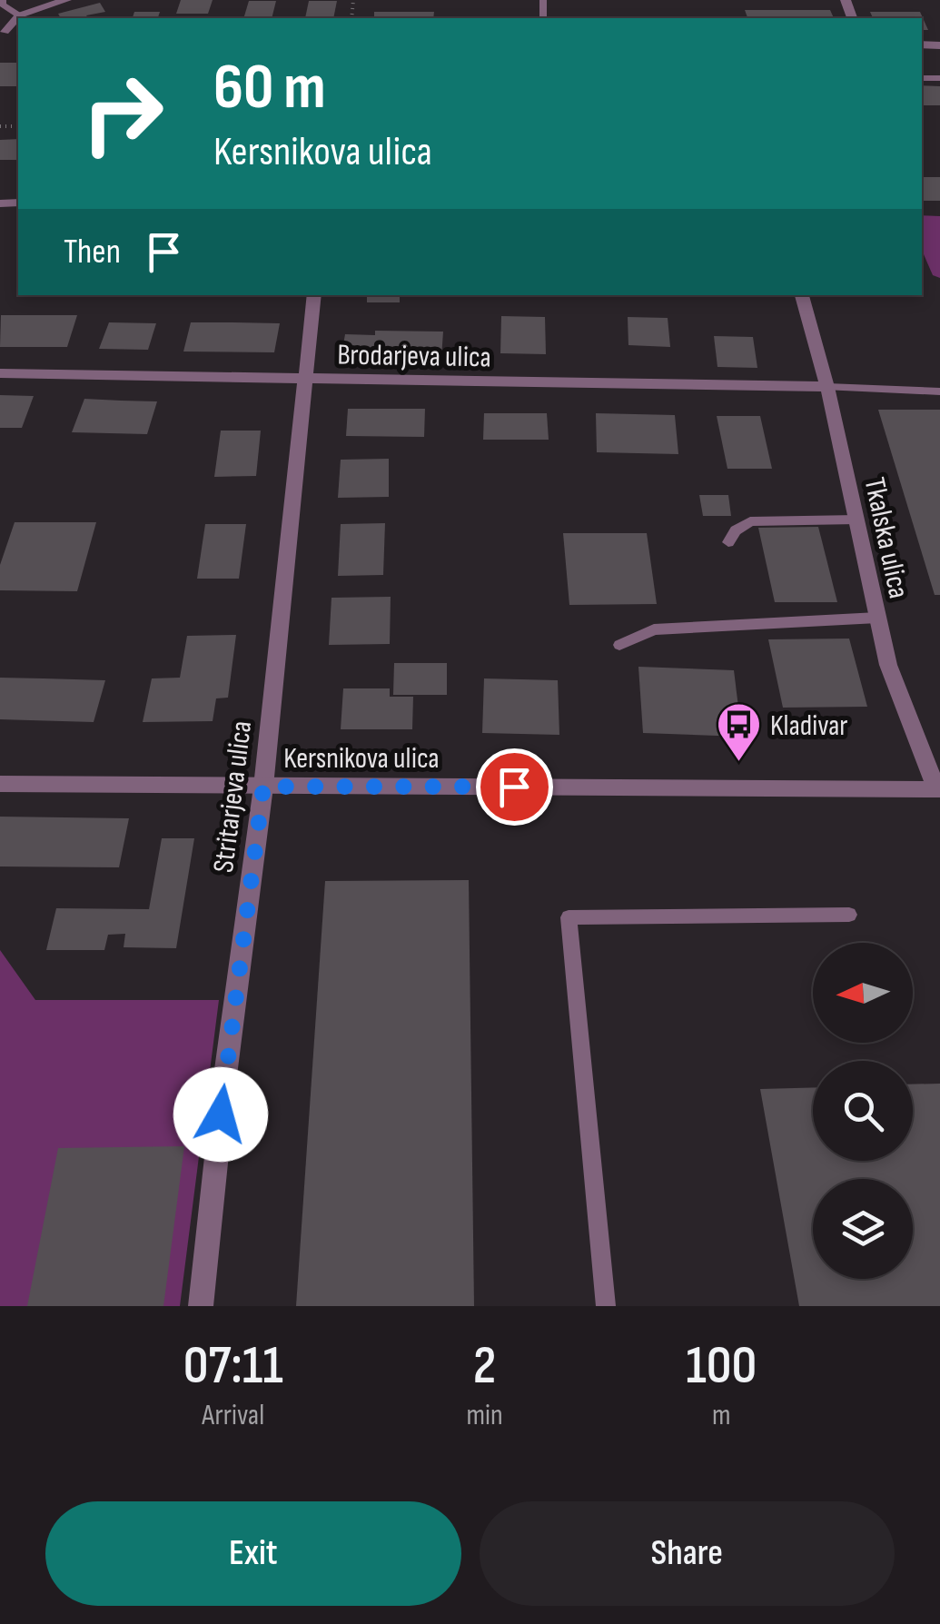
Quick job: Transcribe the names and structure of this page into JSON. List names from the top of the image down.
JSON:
{
  "streets": {
    "street": [
      "Brodarjeva ulica",
      "Tkalska ulica",
      "Kersnikova ulica",
      "Stritarjeva ulica"
    ]
  },
  "crossings": [
    ["Brodarjeva ulica", "Tkalska ulica"],
    ["Brodarjeva ulica", "Stritarjeva ulica"],
    ["Tkalska ulica", "Kersnikova ulica"],
    ["Kersnikova ulica", "Stritarjeva ulica"]
  ],
  "places": {
    "bus stop": ["Kladivar"]
  },
  "north": "left",
  "page": {
    "turn": ["60 m", "Kersnikova ulica"],
    "then": "Then",
    "eta": [
      "07:11",
      "Arrival",
      "2",
      "min",
      "100",
      "m"
    ],
    "buttons": ["Exit", "Share"]
  }
}
